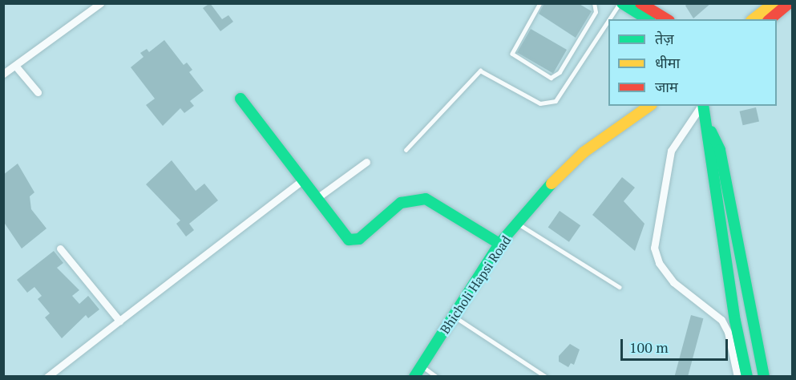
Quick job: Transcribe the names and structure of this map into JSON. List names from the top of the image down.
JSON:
{
  "streets": {
    "street": ["Bhicholi Hapsi Road"]
  },
  "legend": ["तेज़", "धीमा", "जाम"],
  "scale_bar": "100 m"
}
